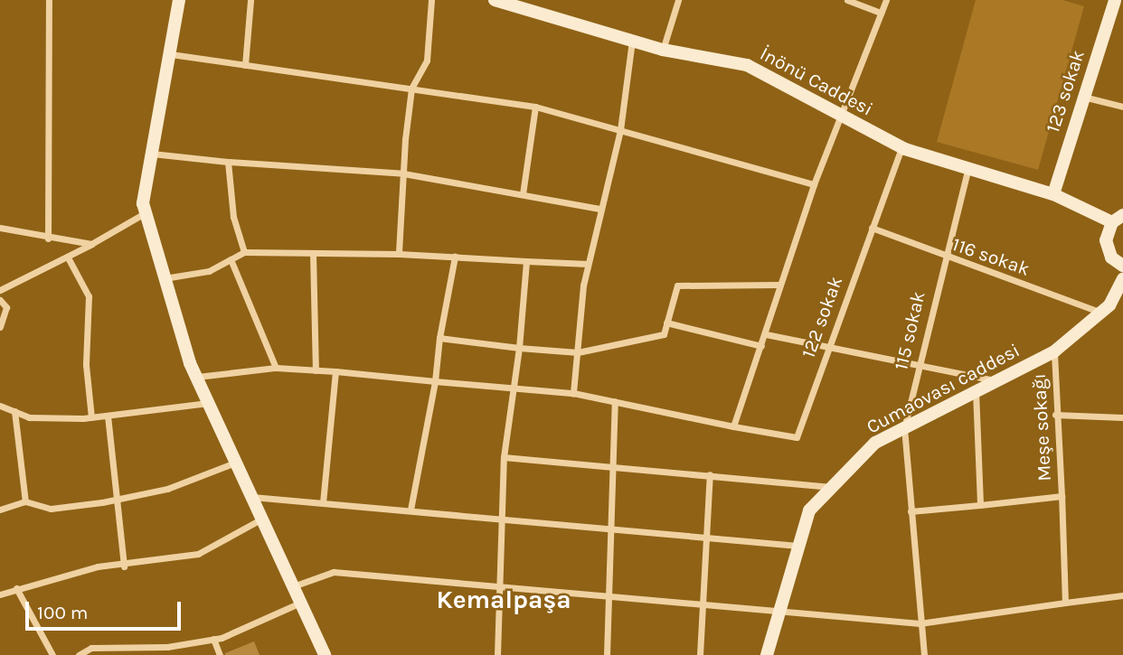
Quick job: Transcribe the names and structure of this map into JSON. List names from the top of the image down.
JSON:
{
  "streets": {
    "main road": ["İnönü Caddesi", "123 sokak", "Cumaovası caddesi"],
    "street": [
      "116 sokak",
      "122 sokak",
      "115 sokak",
      "Meşe sokağı"
    ]
  },
  "crossings": [
    ["İnönü Caddesi", "123 sokak"],
    ["İnönü Caddesi", "122 sokak"],
    ["İnönü Caddesi", "115 sokak"],
    ["116 sokak", "122 sokak"],
    ["116 sokak", "115 sokak"],
    ["116 sokak", "Cumaovası caddesi"],
    ["115 sokak", "Cumaovası caddesi"],
    ["115 sokak", "Meşe sokağı"],
    ["Cumaovası caddesi", "Meşe sokağı"]
  ],
  "districts": ["Kemalpaşa"],
  "scale_bar": "100 m"
}
